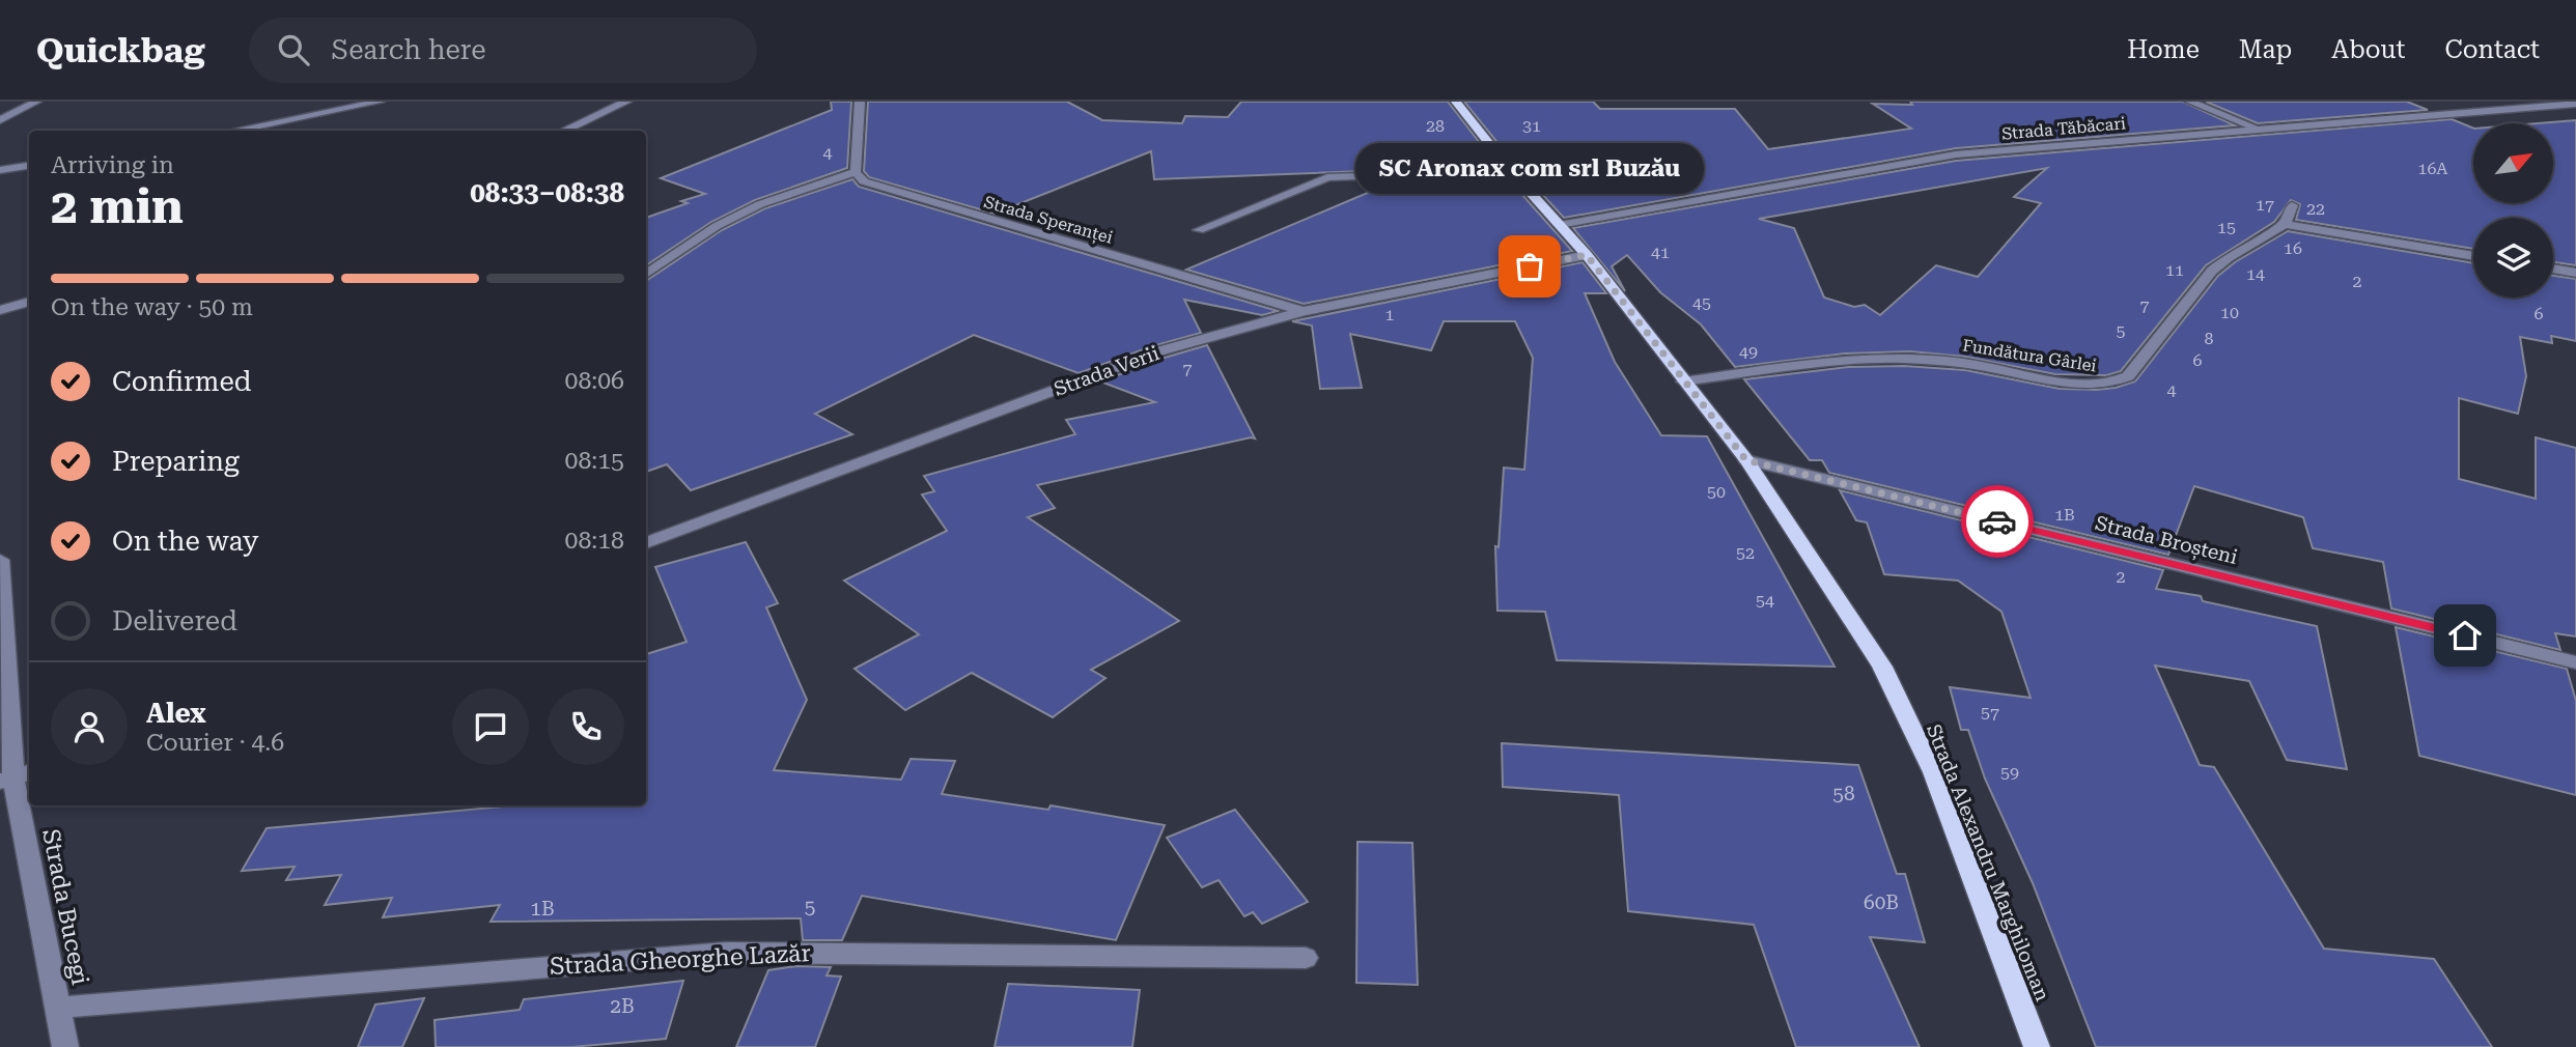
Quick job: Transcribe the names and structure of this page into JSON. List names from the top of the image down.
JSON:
{
  "streets": {
    "main road": ["Strada Alexandru Marghiloman"],
    "street": [
      "Strada Tăbăcari",
      "Strada Speranței",
      "Fundătura Gârlei",
      "Strada Verii",
      "Strada Broșteni",
      "Strada Bucegi",
      "Strada Gheorghe Lazăr"
    ]
  },
  "crossings": [
    ["Strada Tăbăcari", "Strada Alexandru Marghiloman"],
    ["Strada Speranței", "Strada Verii"],
    ["Fundătura Gârlei", "Strada Alexandru Marghiloman"],
    ["Strada Verii", "Strada Alexandru Marghiloman"],
    ["Strada Broșteni", "Strada Alexandru Marghiloman"],
    ["Strada Bucegi", "Strada Gheorghe Lazăr"]
  ],
  "places": ["SC Aronax com srl Buzău"],
  "house_numbers": [
    "28",
    "31",
    "4",
    "16A",
    "17",
    "22",
    "15",
    "16",
    "41",
    "11",
    "14",
    "2",
    "45",
    "7",
    "10",
    "6",
    "1",
    "5",
    "8",
    "49",
    "6",
    "7",
    "4",
    "50",
    "1B",
    "52",
    "2",
    "54",
    "57",
    "59",
    "58",
    "60B",
    "5",
    "1B",
    "2B"
  ],
  "north": "top right",
  "page": {
    "header": "Quickbag",
    "search": "Search here",
    "nav": [
      "Home",
      "Map",
      "About",
      "Contact"
    ],
    "heading": ["2 min", "Arriving in", "08:33–08:38"],
    "panel": ["Alex", "Courier · 4.6"],
    "bubble": "SC Aronax com srl Buzău",
    "bar": "On the way · 50 m",
    "list": [
      ["Confirmed", "08:06"],
      ["Preparing", "08:15"],
      ["On the way", "08:18"],
      "Delivered"
    ]
  }
}
